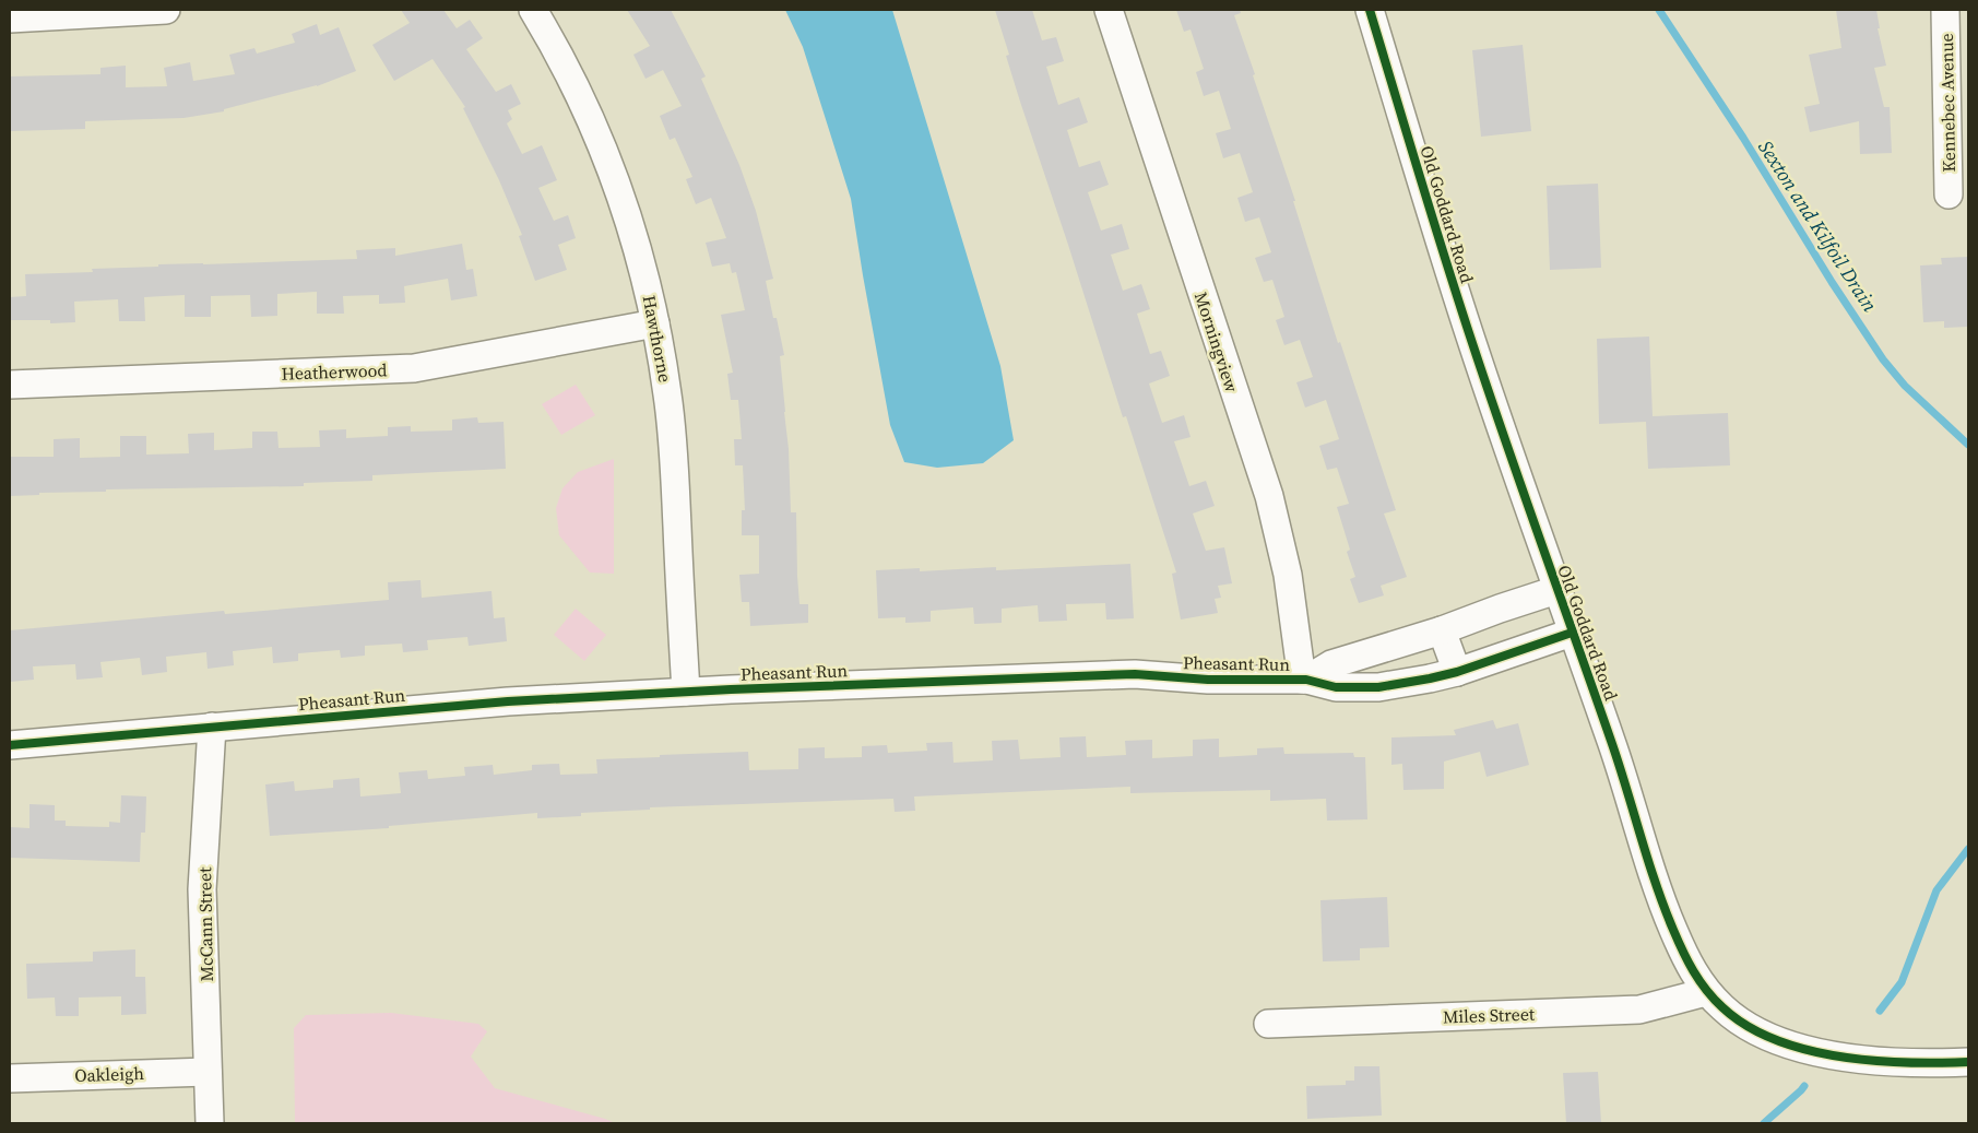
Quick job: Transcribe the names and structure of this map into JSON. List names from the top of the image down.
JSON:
{
  "streets": {
    "street": [
      "Kennebec Avenue",
      "Old Goddard Road",
      "Hawthorne",
      "Morningview",
      "Heatherwood",
      "Pheasant Run",
      "McCann Street",
      "Miles Street",
      "Oakleigh"
    ]
  },
  "crossings": [
    ["Old Goddard Road", "Pheasant Run"],
    ["Old Goddard Road", "Miles Street"],
    ["Hawthorne", "Heatherwood"],
    ["Hawthorne", "Pheasant Run"],
    ["Morningview", "Pheasant Run"],
    ["Pheasant Run", "McCann Street"],
    ["McCann Street", "Oakleigh"]
  ],
  "water": ["Sexton and Kilfoil Drain"]
}
